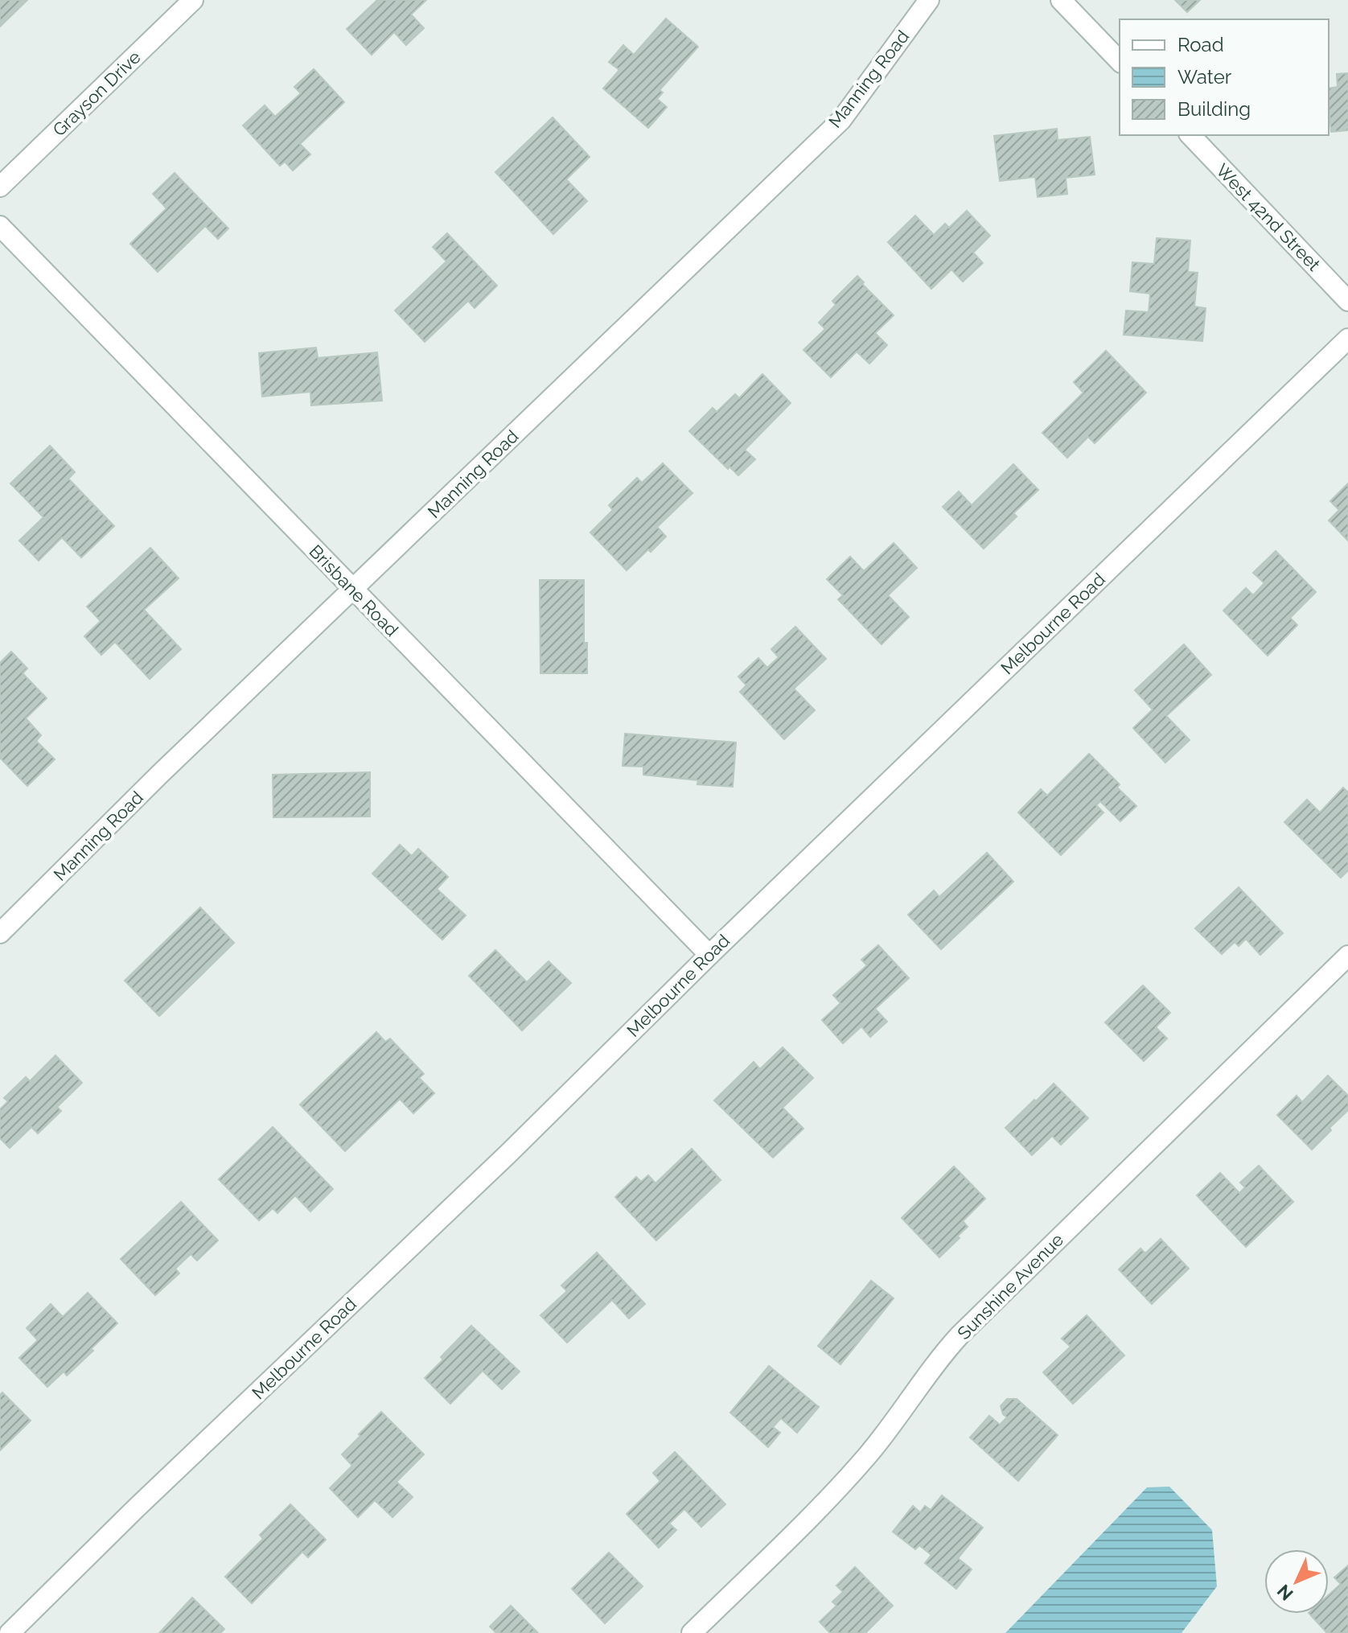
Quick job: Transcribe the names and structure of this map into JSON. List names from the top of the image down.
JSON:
{
  "streets": {
    "street": [
      "Manning Road",
      "Grayson Drive",
      "West 42nd Street",
      "Brisbane Road",
      "Melbourne Road",
      "Sunshine Avenue"
    ]
  },
  "crossings": [
    ["Manning Road", "Brisbane Road"],
    ["Brisbane Road", "Melbourne Road"]
  ],
  "legend": ["Road", "Water", "Building"],
  "north": "bottom left"
}
